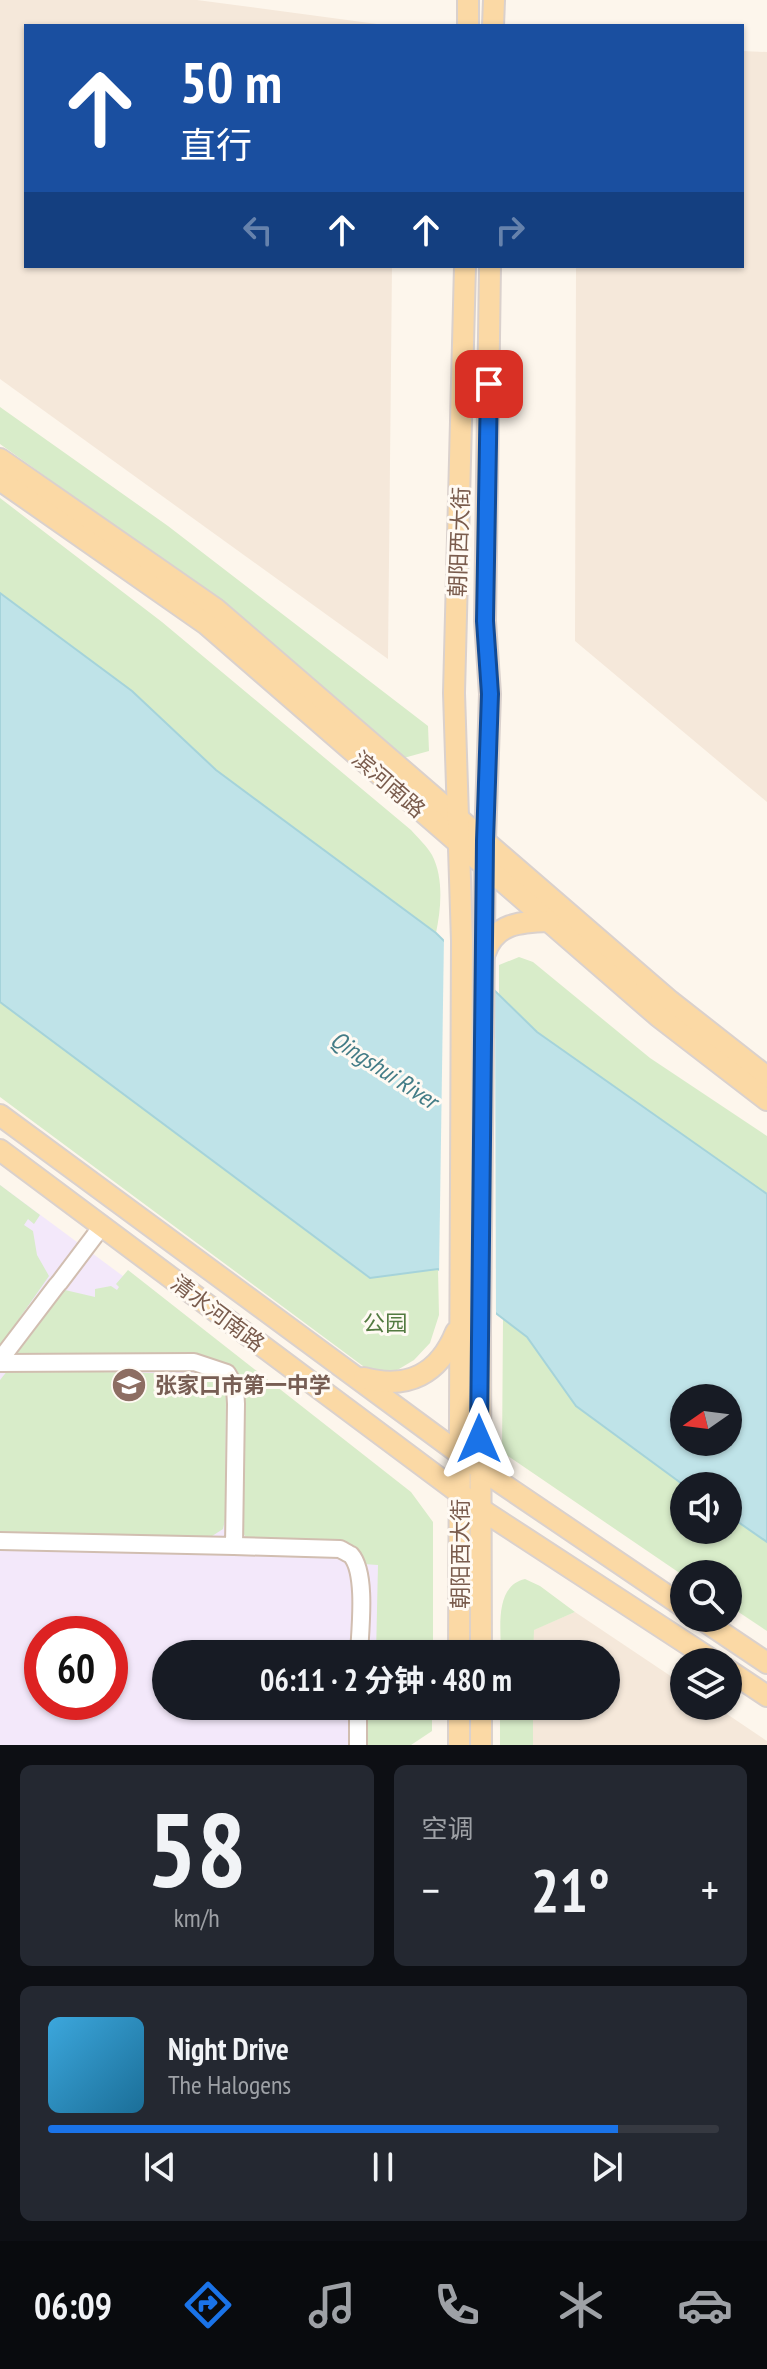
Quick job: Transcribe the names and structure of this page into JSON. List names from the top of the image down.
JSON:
{
  "streets": {
    "main road": ["朝阳西大街", "滨河南路", "清水河南路"]
  },
  "crossings": [
    ["朝阳西大街", "滨河南路"],
    ["朝阳西大街", "清水河南路"]
  ],
  "water": ["Qingshui River"],
  "parks": ["公园"],
  "places": {
    "school or university": ["张家口市第一中学"]
  },
  "north": "left",
  "page": {
    "turn": ["50 m", "直行"],
    "limit": "60",
    "trip": "06:11 · 2 分钟 · 480 m",
    "tile": [
      ["58", "km/h"],
      "空调"
    ],
    "heat": ["−", "21°", "+"],
    "song": ["Night Drive", "The Halogens"],
    "tabs": "06:09"
  }
}
